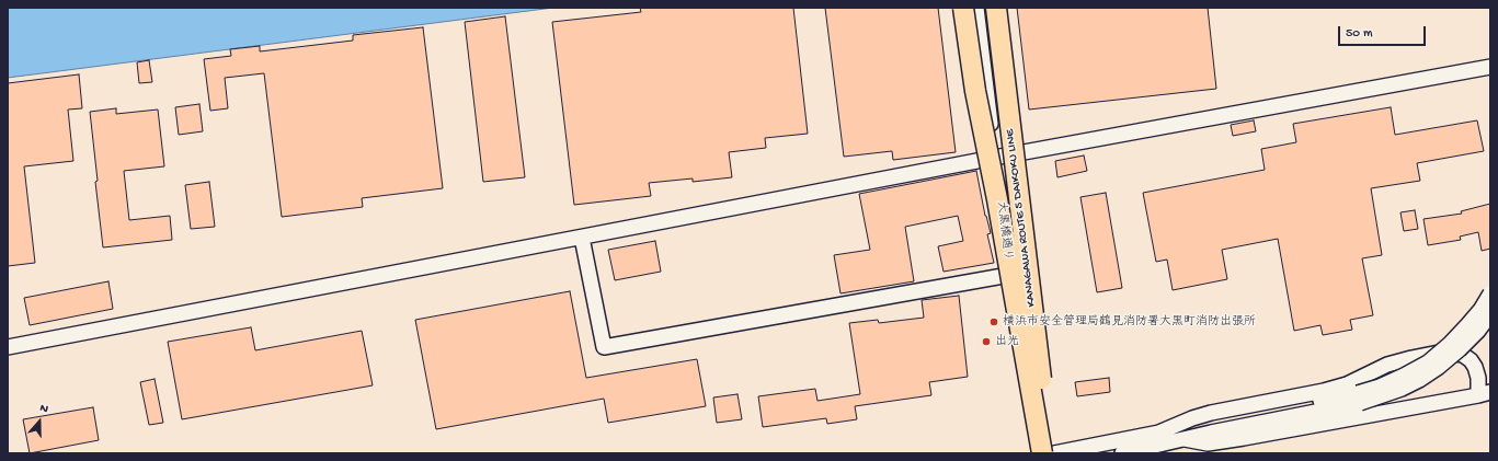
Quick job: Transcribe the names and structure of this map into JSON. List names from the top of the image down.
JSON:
{
  "streets": {
    "highway": ["KANAGAWA ROUTE 5 DAIKOKU LINE"],
    "street": ["大黒橋通り"]
  },
  "crossings": [
    ["KANAGAWA ROUTE 5 DAIKOKU LINE", "大黒橋通り"]
  ],
  "places": ["横浜市安全管理局鶴見消防署大黒町消防出張所", "出光"],
  "scale_bar": "50 m",
  "north": "top"
}
